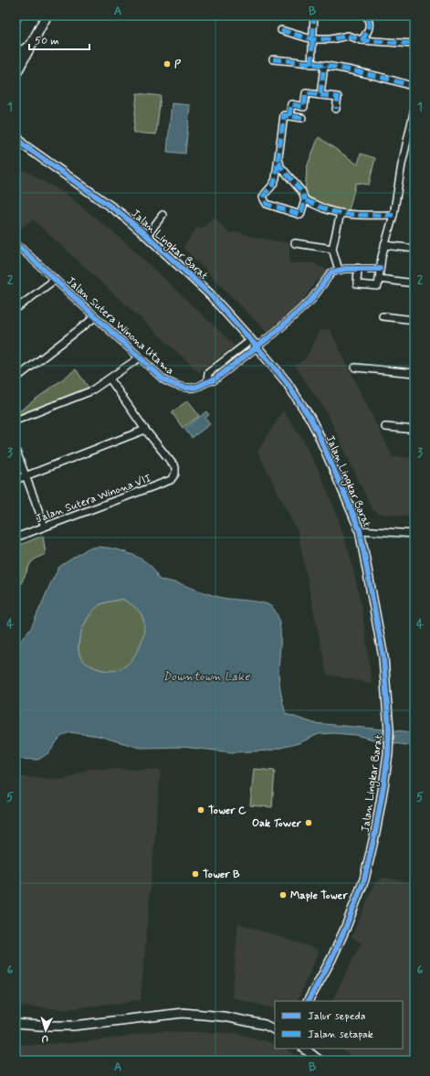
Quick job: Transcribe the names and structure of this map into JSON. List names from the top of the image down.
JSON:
{
  "streets": {
    "street": ["Jalan Lingkar Barat", "Jalan Sutera Winona Utama", "Jalan Sutera Winona VII"]
  },
  "crossings": [
    ["Jalan Lingkar Barat", "Jalan Sutera Winona Utama"]
  ],
  "water": ["Downtown Lake"],
  "places": [
    "P",
    "Tower C",
    "Oak Tower",
    "Tower B",
    "Maple Tower"
  ],
  "legend": ["Jalur sepeda", "Jalan setapak"],
  "scale_bar": "50 m",
  "north": "bottom",
  "grid": {
    "columns": ["A", "B"],
    "rows": [
      "1",
      "2",
      "3",
      "4",
      "5",
      "6"
    ]
  }
}
